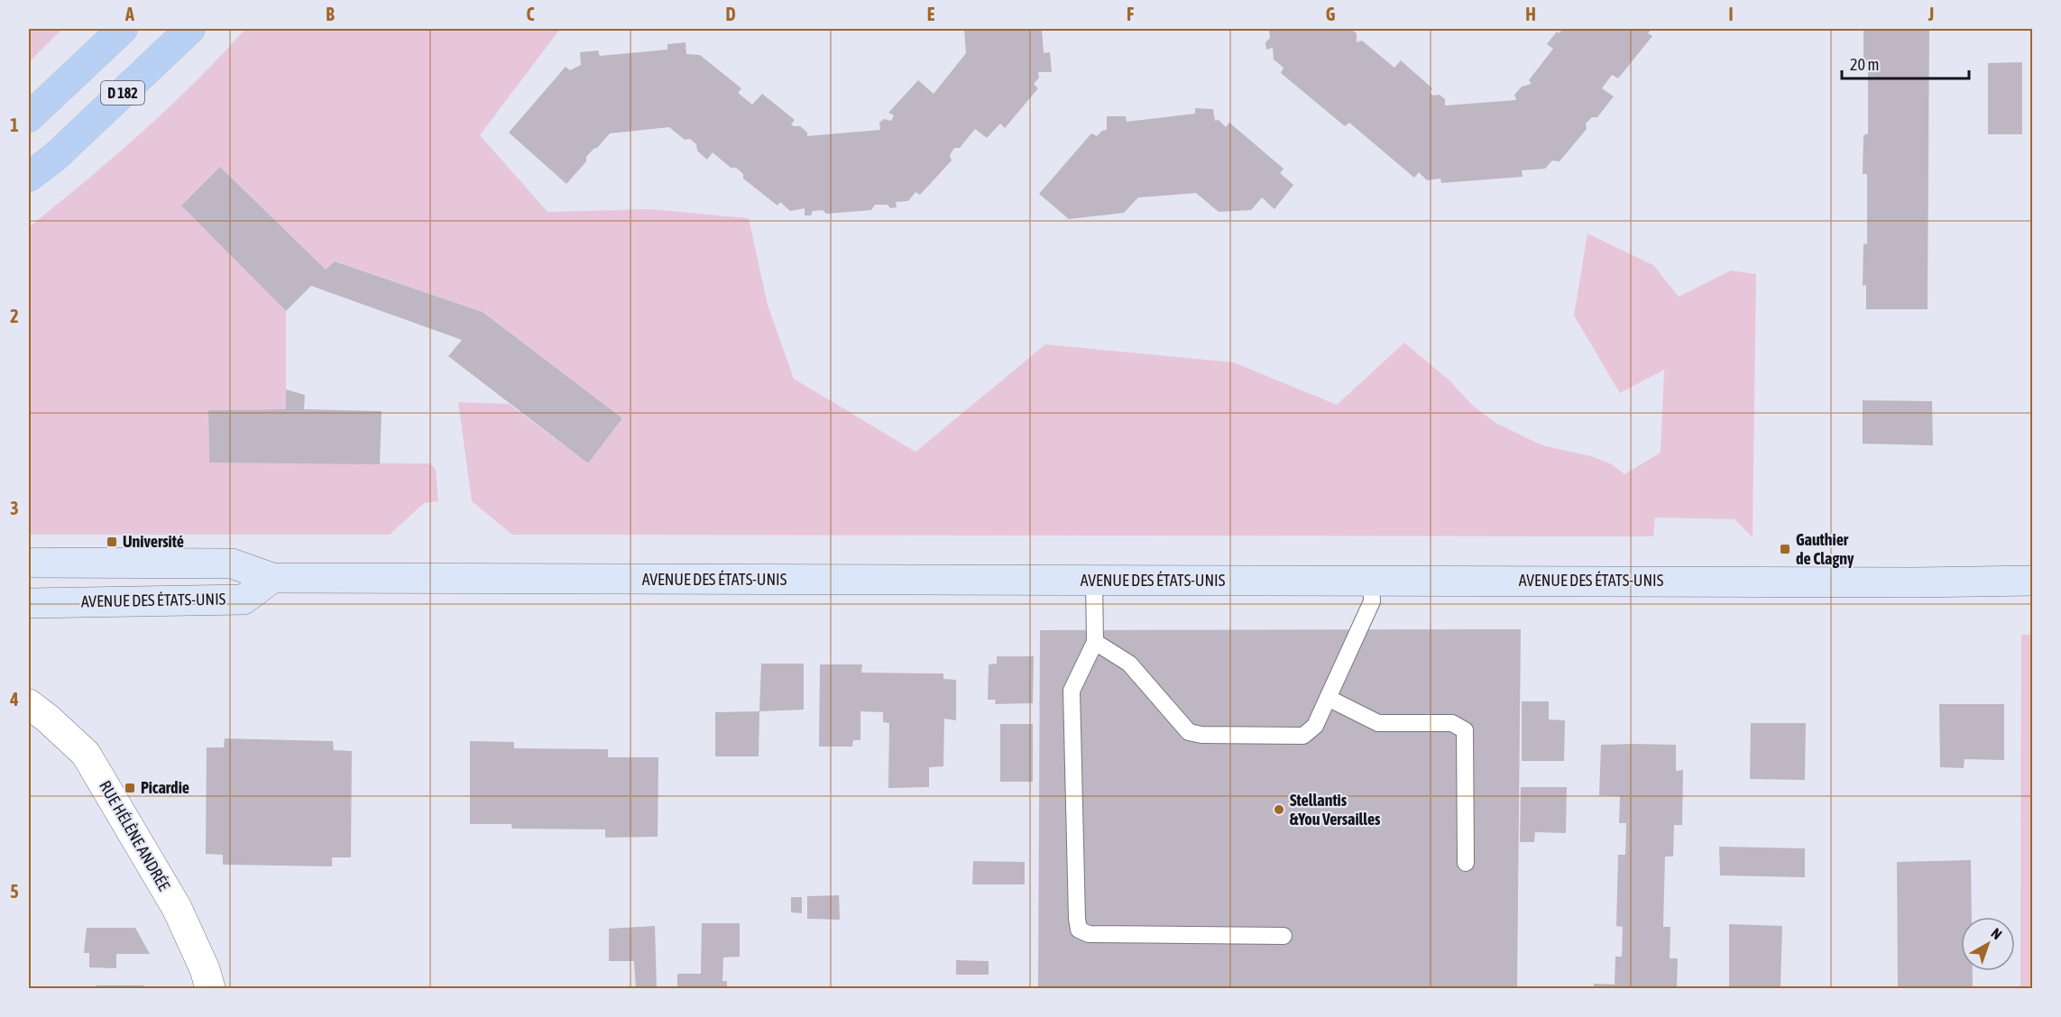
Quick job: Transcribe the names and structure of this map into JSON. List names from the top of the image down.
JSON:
{
  "streets": {
    "main road": ["D 182", "AVENUE DES ÉTATS-UNIS"],
    "street": ["RUE HÉLÈNE ANDRÉE"]
  },
  "places": {
    "transit": ["Université", "Gauthier de Clagny", "Picardie"],
    "other": ["Stellantis &You Versailles"]
  },
  "scale_bar": "20 m",
  "north": "top right",
  "grid": {
    "columns": [
      "A",
      "B",
      "C",
      "D",
      "E",
      "F",
      "G",
      "H",
      "I",
      "J"
    ],
    "rows": [
      "1",
      "2",
      "3",
      "4",
      "5"
    ]
  }
}
